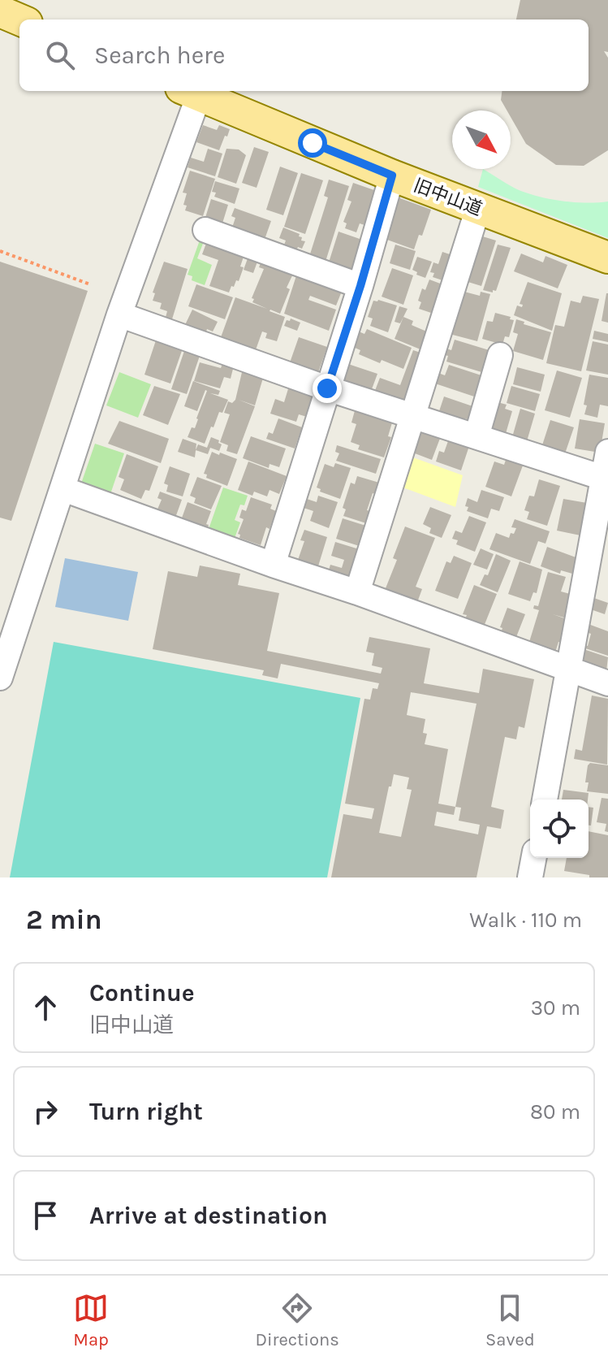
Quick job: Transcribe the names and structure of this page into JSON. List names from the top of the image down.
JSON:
{
  "streets": {
    "main road": ["旧中山道"]
  },
  "north": "bottom right",
  "page": {
    "search": "Search here",
    "heading": ["2 min", "Walk · 110 m"],
    "list": [
      ["Continue", "旧中山道", "30 m"],
      ["Turn right", "80 m"],
      "Arrive at destination"
    ],
    "nav": ["Map", "Directions", "Saved"]
  }
}
